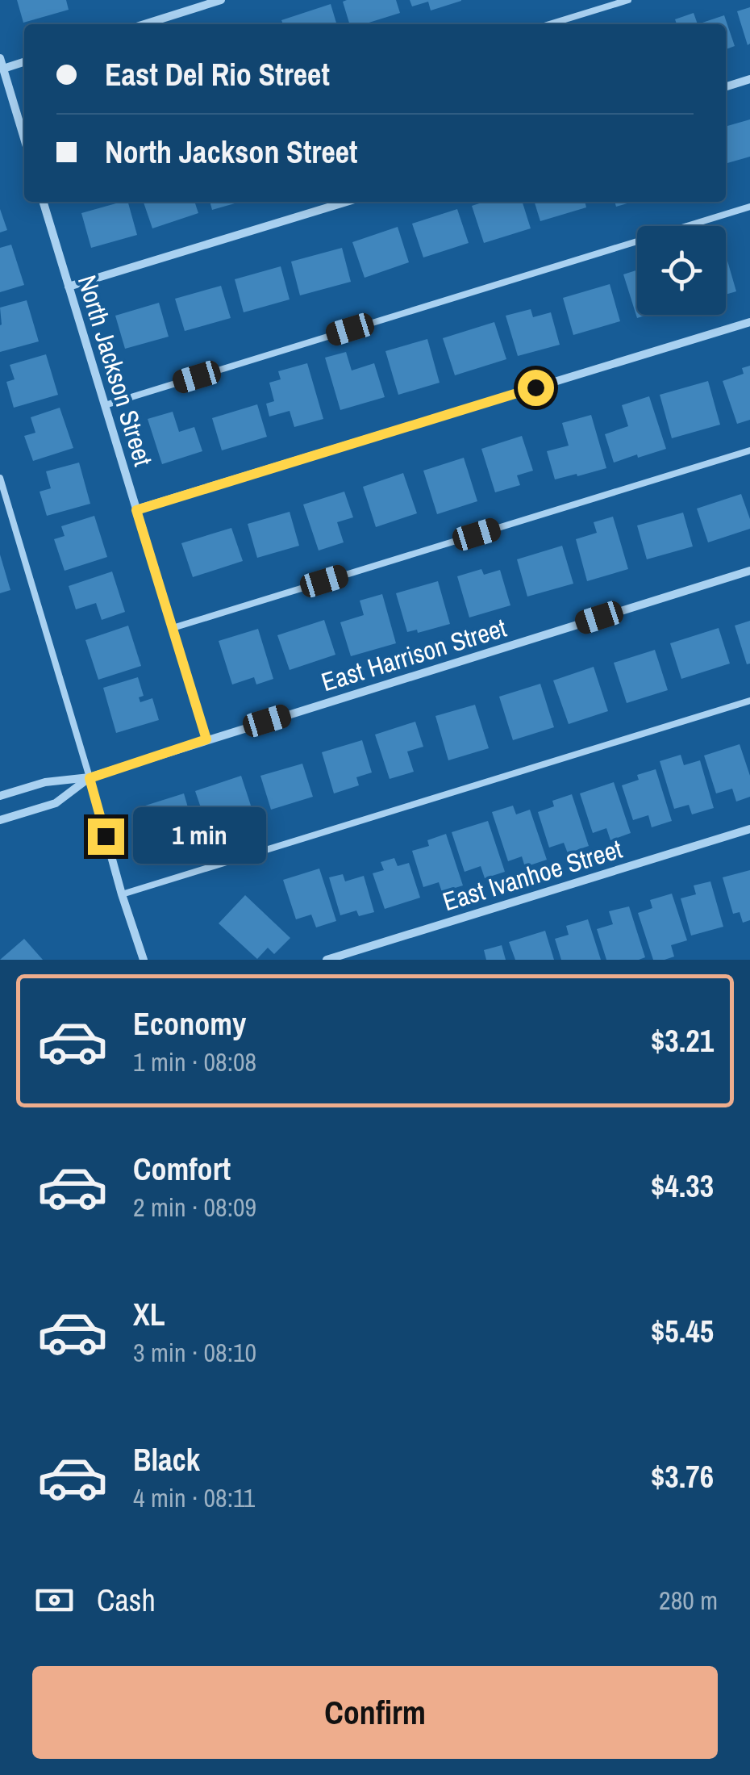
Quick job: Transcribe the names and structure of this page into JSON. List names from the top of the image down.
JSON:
{
  "streets": {
    "street": ["North Jackson Street", "East Harrison Street", "East Ivanhoe Street"]
  },
  "crossings": [
    ["North Jackson Street", "East Harrison Street"]
  ],
  "page": {
    "banner": ["East Del Rio Street", "North Jackson Street"],
    "bubble": "1 min",
    "list": [
      {
        "name": "Economy",
        "note": "1 min · 08:08",
        "value": "$3.21"
      },
      {
        "name": "Comfort",
        "note": "2 min · 08:09",
        "value": "$4.33"
      },
      {
        "name": "XL",
        "note": "3 min · 08:10",
        "value": "$5.45"
      },
      {
        "name": "Black",
        "note": "4 min · 08:11",
        "value": "$3.76"
      }
    ],
    "pay": ["Cash", "280 m"],
    "buttons": "Confirm"
  }
}
